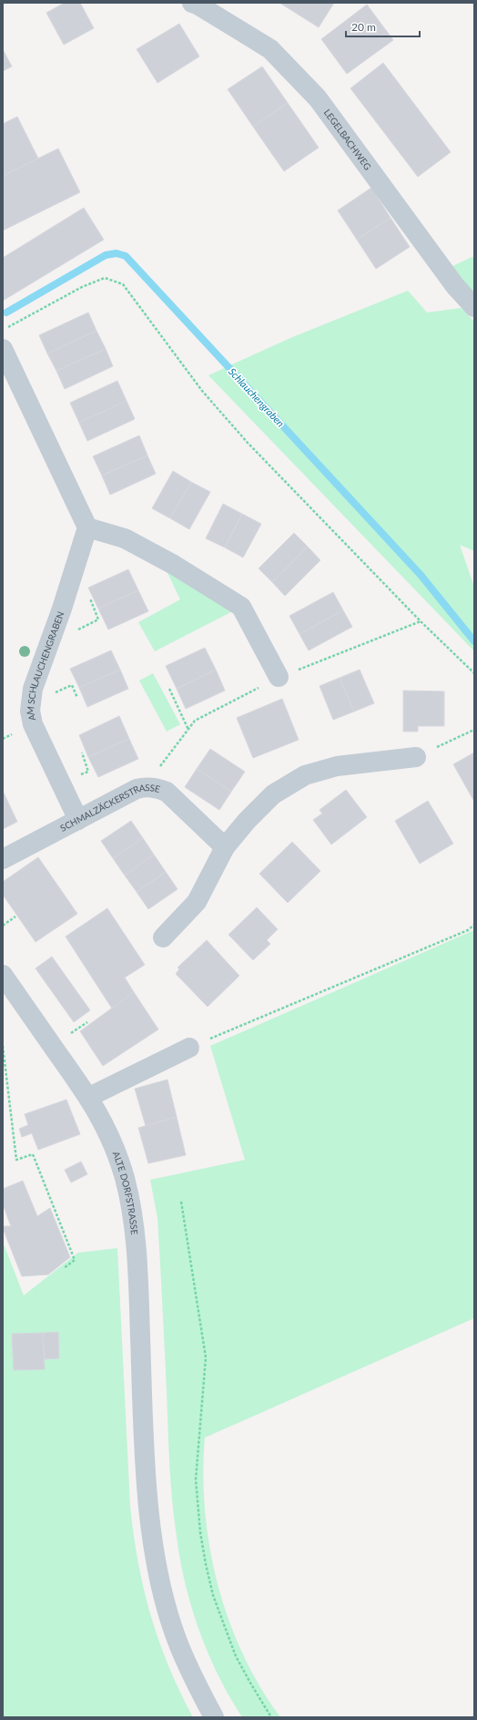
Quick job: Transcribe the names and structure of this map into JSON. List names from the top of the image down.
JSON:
{
  "streets": {
    "street": [
      "LEGELBACHWEG",
      "AM SCHLAUCHENGRABEN",
      "SCHMALZÄCKERSTRASSE",
      "ALTE DORFSTRASSE"
    ]
  },
  "crossings": [
    ["AM SCHLAUCHENGRABEN", "SCHMALZÄCKERSTRASSE"]
  ],
  "water": ["Schlauchengraben"],
  "scale_bar": "20 m"
}
